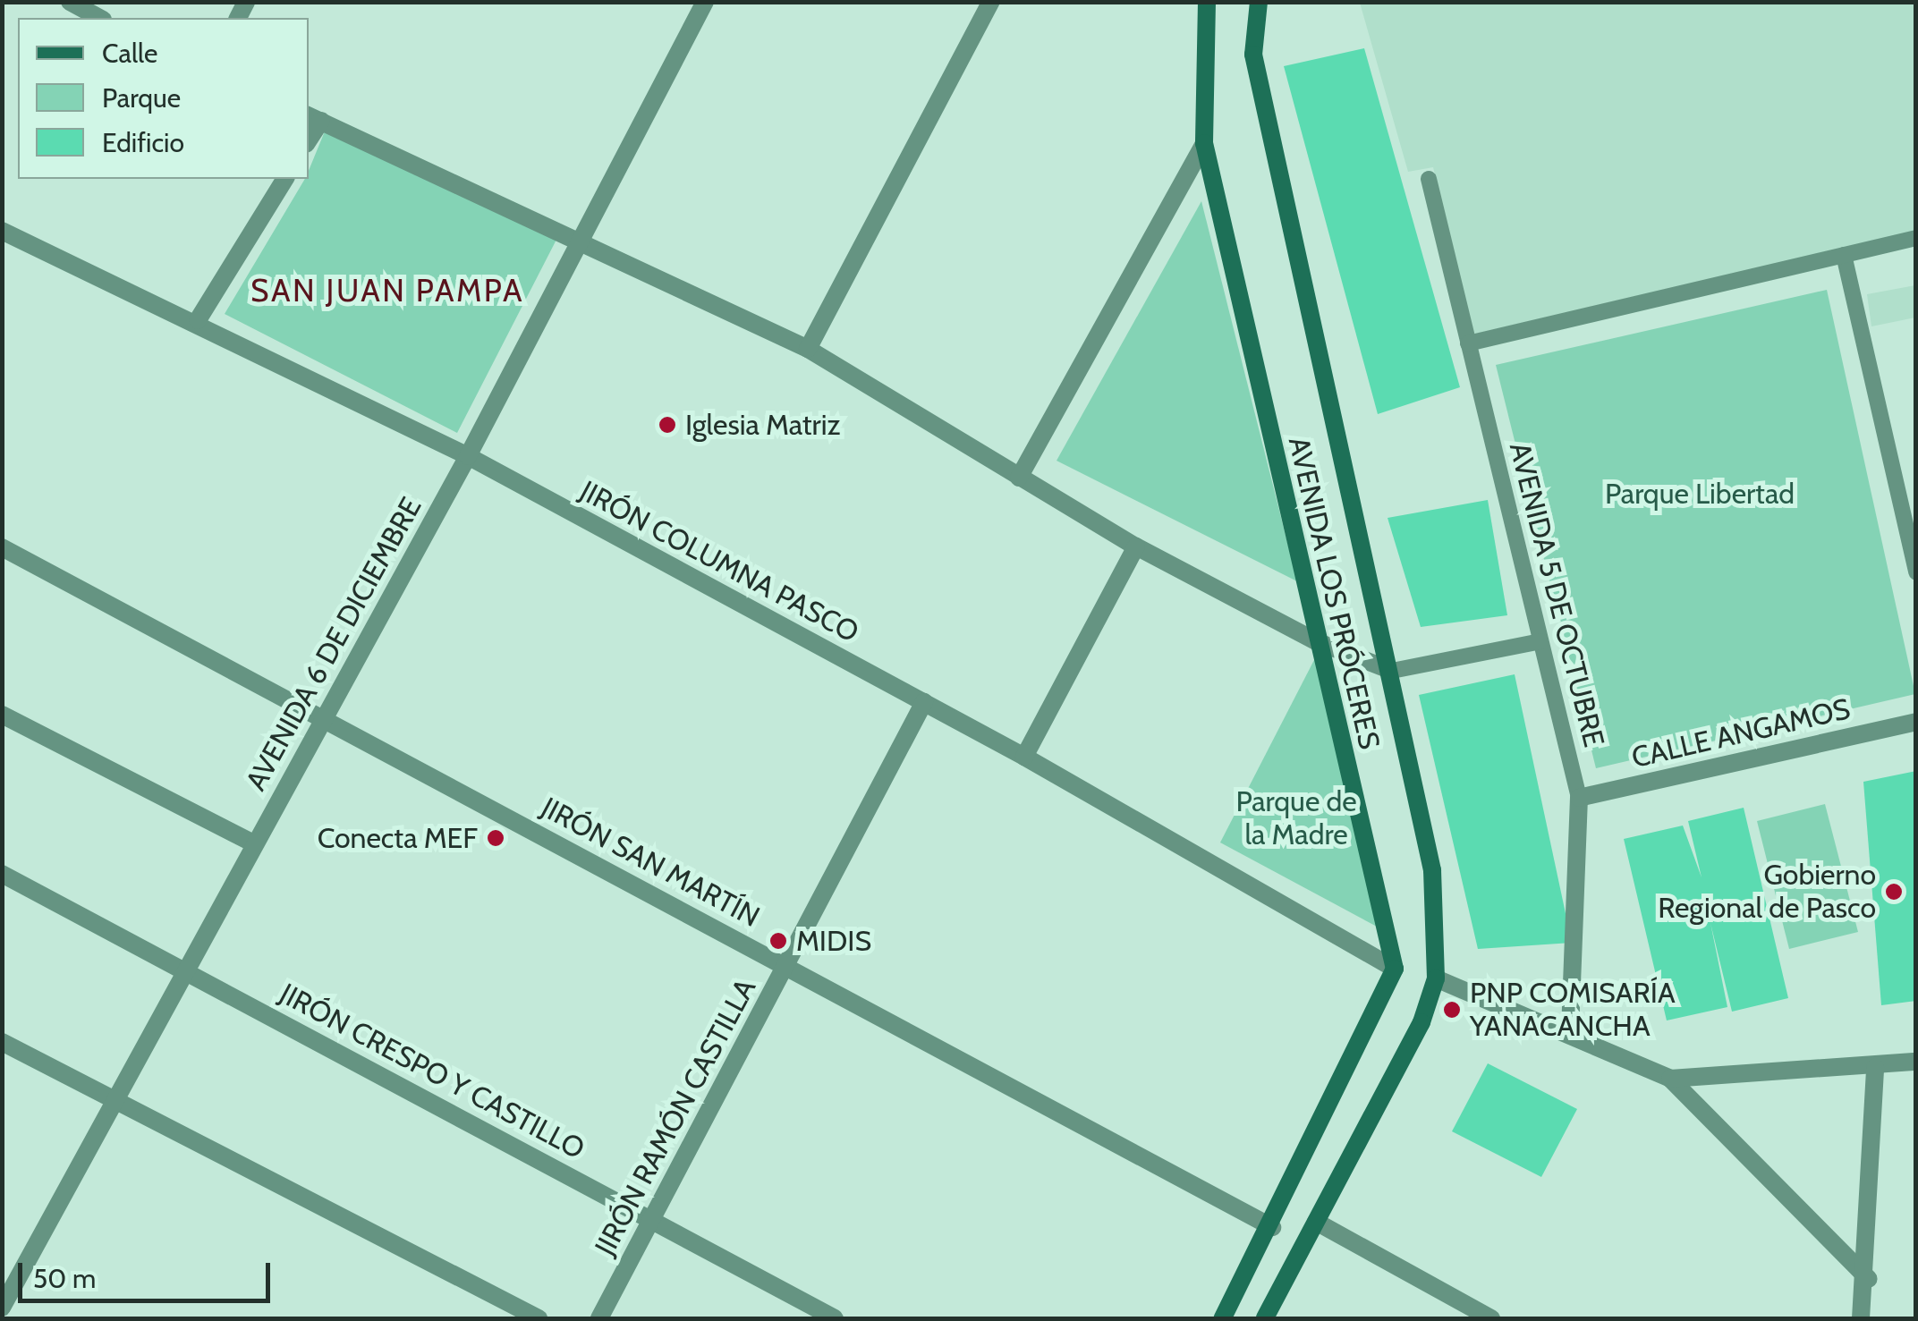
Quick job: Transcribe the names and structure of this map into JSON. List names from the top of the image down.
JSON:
{
  "streets": {
    "street": [
      "JIRÓN COLUMNA PASCO",
      "AVENIDA LOS PRÓCERES",
      "AVENIDA 5 DE OCTUBRE",
      "AVENIDA 6 DE DICIEMBRE",
      "CALLE ANGAMOS",
      "JIRÓN SAN MARTÍN",
      "JIRÓN CRESPO Y CASTILLO",
      "JIRÓN RAMÓN CASTILLA"
    ]
  },
  "crossings": [
    ["JIRÓN COLUMNA PASCO", "AVENIDA LOS PRÓCERES"],
    ["JIRÓN COLUMNA PASCO", "AVENIDA 6 DE DICIEMBRE"],
    ["JIRÓN COLUMNA PASCO", "JIRÓN RAMÓN CASTILLA"],
    ["AVENIDA 5 DE OCTUBRE", "CALLE ANGAMOS"],
    ["AVENIDA 6 DE DICIEMBRE", "JIRÓN SAN MARTÍN"],
    ["AVENIDA 6 DE DICIEMBRE", "JIRÓN CRESPO Y CASTILLO"],
    ["JIRÓN SAN MARTÍN", "JIRÓN RAMÓN CASTILLA"],
    ["JIRÓN CRESPO Y CASTILLO", "JIRÓN RAMÓN CASTILLA"]
  ],
  "districts": ["SAN JUAN PAMPA"],
  "parks": ["Parque Libertad", "Parque de la Madre"],
  "places": [
    "Iglesia Matriz",
    "Conecta MEF",
    "Gobierno Regional de Pasco",
    "MIDIS",
    "PNP COMISARÍA YANACANCHA"
  ],
  "legend": ["Calle", "Parque", "Edificio"],
  "scale_bar": "50 m"
}
